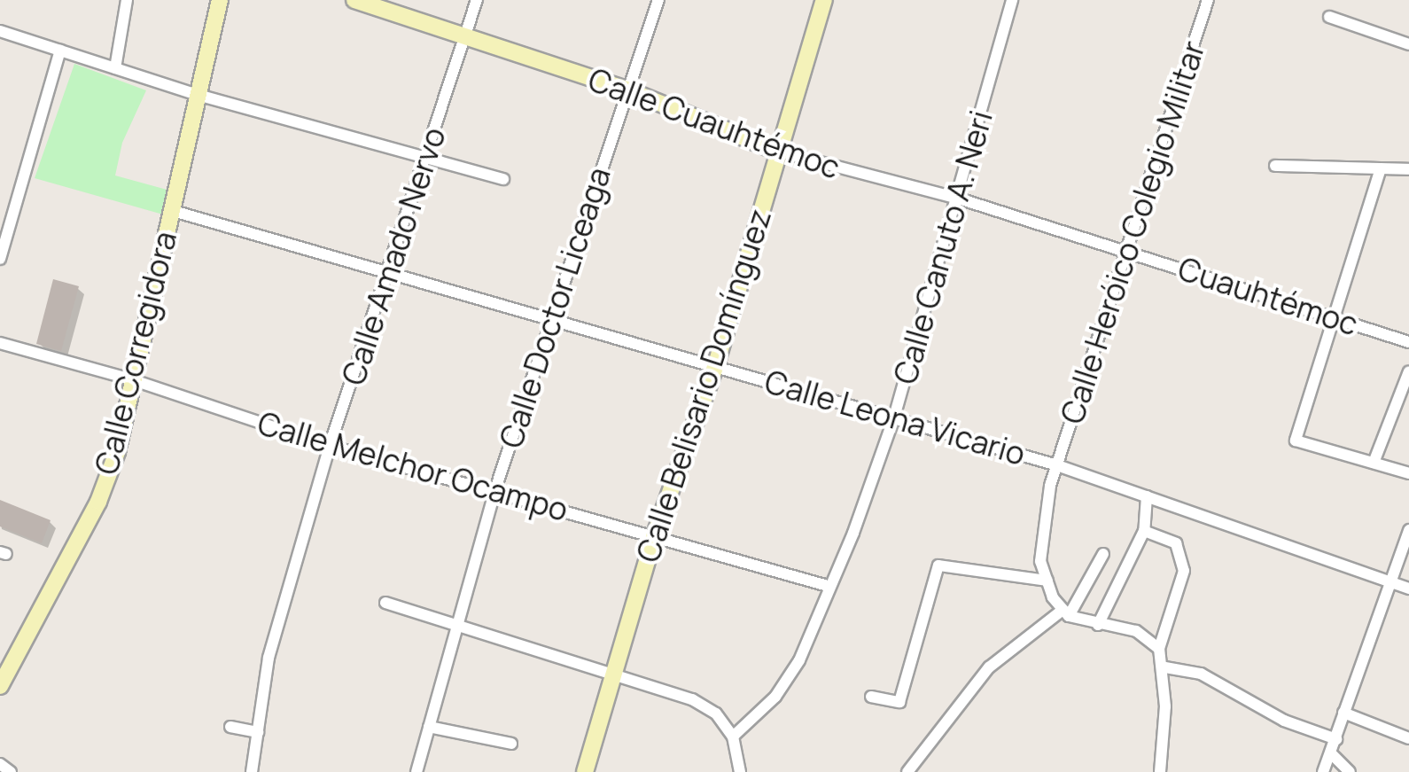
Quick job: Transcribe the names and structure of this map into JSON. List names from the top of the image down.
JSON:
{
  "streets": {
    "street": [
      "Calle Cuauhtémoc",
      "Calle Heróico Colegio Militar",
      "Calle Canuto A. Neri",
      "Calle Amado Nervo",
      "Cuauhtémoc",
      "Calle Doctor Liceaga",
      "Calle Corregidora",
      "Calle Belisario Domínguez",
      "Calle Leona Vicario",
      "Calle Melchor Ocampo"
    ]
  },
  "crossings": [
    ["Calle Cuauhtémoc", "Calle Heróico Colegio Militar"],
    ["Calle Cuauhtémoc", "Calle Canuto A. Neri"],
    ["Calle Cuauhtémoc", "Calle Amado Nervo"],
    ["Calle Cuauhtémoc", "Cuauhtémoc"],
    ["Calle Cuauhtémoc", "Calle Doctor Liceaga"],
    ["Calle Cuauhtémoc", "Calle Belisario Domínguez"],
    ["Calle Heróico Colegio Militar", "Cuauhtémoc"],
    ["Calle Heróico Colegio Militar", "Calle Leona Vicario"],
    ["Calle Canuto A. Neri", "Calle Leona Vicario"],
    ["Calle Canuto A. Neri", "Calle Melchor Ocampo"],
    ["Calle Amado Nervo", "Calle Leona Vicario"],
    ["Calle Amado Nervo", "Calle Melchor Ocampo"],
    ["Calle Doctor Liceaga", "Calle Leona Vicario"],
    ["Calle Doctor Liceaga", "Calle Melchor Ocampo"],
    ["Calle Corregidora", "Calle Leona Vicario"],
    ["Calle Corregidora", "Calle Melchor Ocampo"],
    ["Calle Belisario Domínguez", "Calle Leona Vicario"],
    ["Calle Belisario Domínguez", "Calle Melchor Ocampo"]
  ]
}
